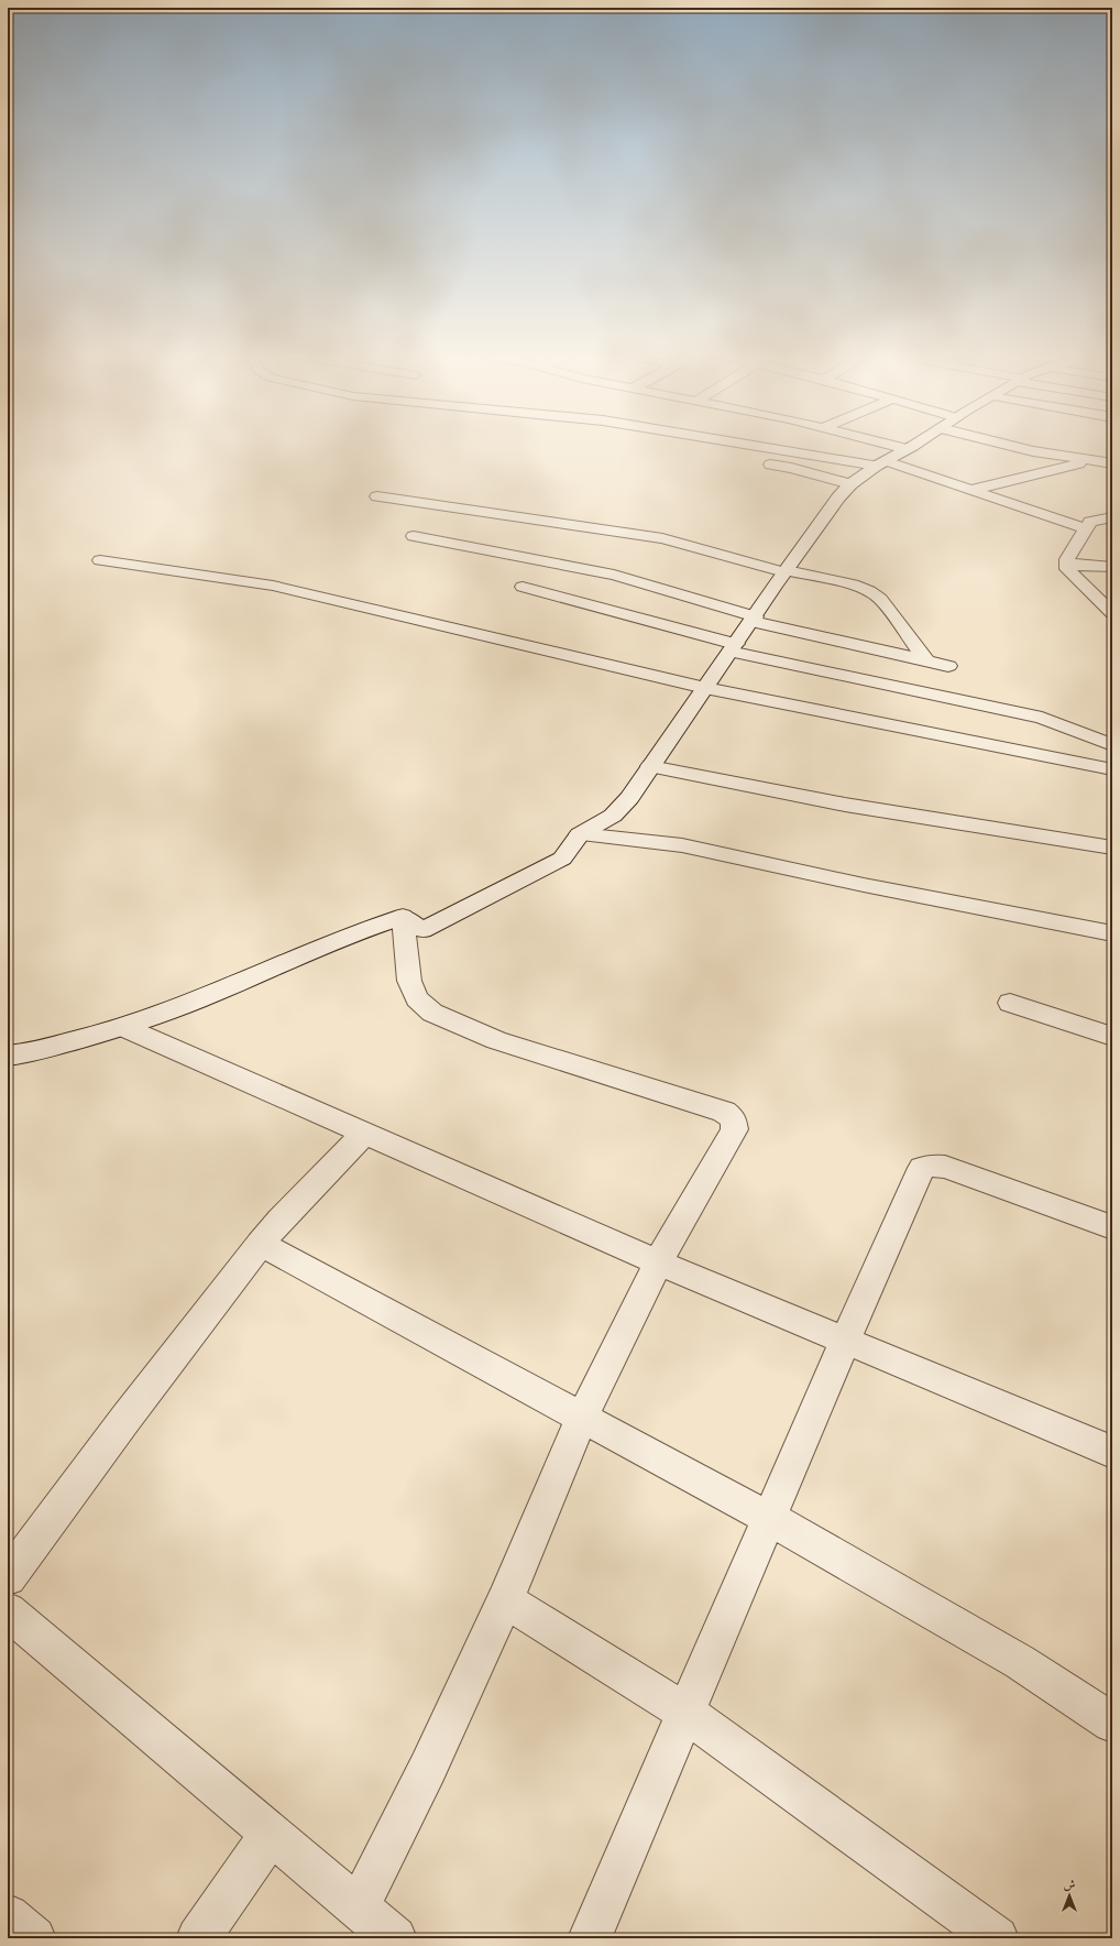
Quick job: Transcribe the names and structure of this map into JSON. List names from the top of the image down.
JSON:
{
  "north": "top"
}
